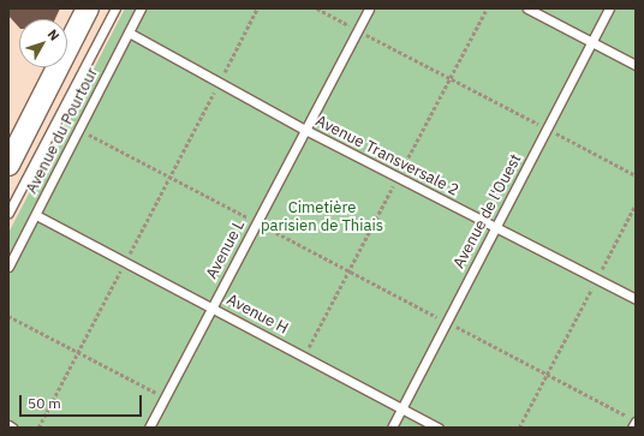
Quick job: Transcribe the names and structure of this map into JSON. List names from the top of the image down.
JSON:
{
  "streets": {
    "lane": [
      "Avenue du Pourtour",
      "Avenue Transversale 2",
      "Avenue de l'Ouest",
      "Avenue L",
      "Avenue H"
    ]
  },
  "crossings": [
    ["Avenue du Pourtour", "Avenue Transversale 2"],
    ["Avenue du Pourtour", "Avenue H"],
    ["Avenue Transversale 2", "Avenue de l'Ouest"],
    ["Avenue Transversale 2", "Avenue L"],
    ["Avenue de l'Ouest", "Avenue H"],
    ["Avenue L", "Avenue H"]
  ],
  "parks": ["Cimetière parisien de Thiais"],
  "scale_bar": "50 m",
  "north": "top right"
}
